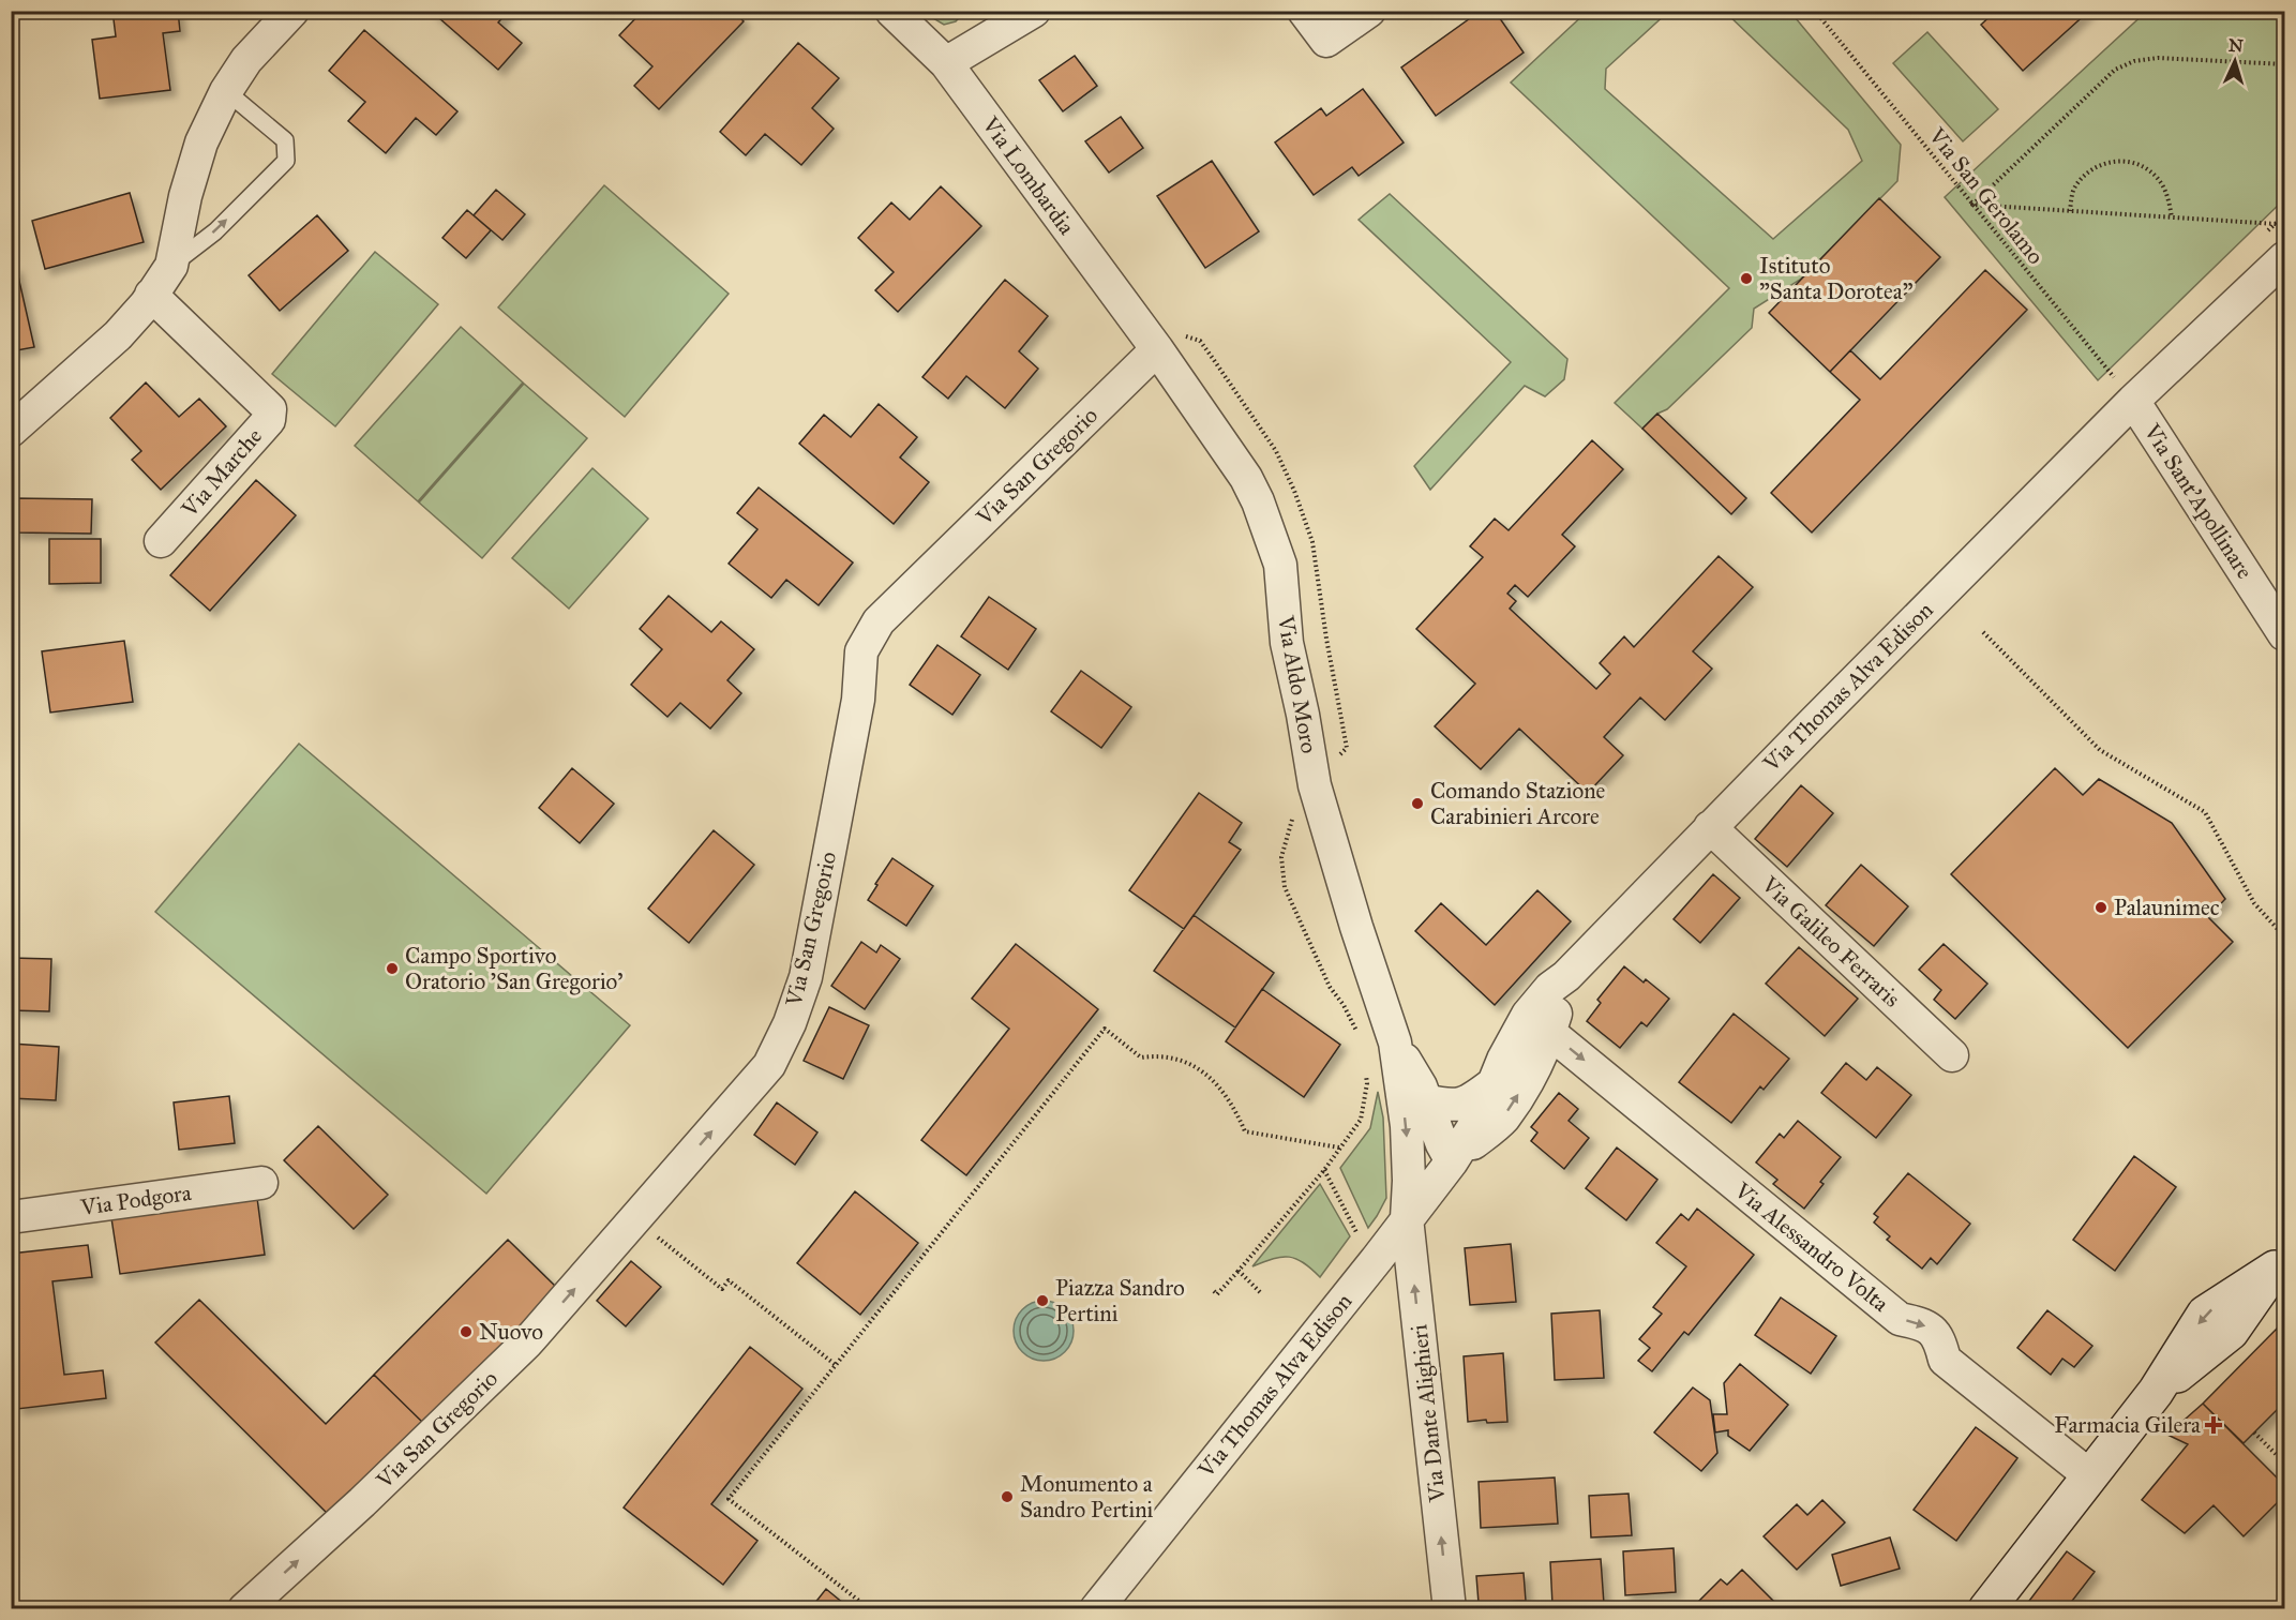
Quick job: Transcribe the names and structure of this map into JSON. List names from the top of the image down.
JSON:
{
  "streets": {
    "street": [
      "Via Lombardia",
      "Via San Gregorio",
      "Via Marche",
      "Via Sant'Apollinare",
      "Via Aldo Moro",
      "Via Thomas Alva Edison",
      "Via Galileo Ferraris",
      "Via Podgora",
      "Via Alessandro Volta",
      "Via Dante Alighieri"
    ],
    "path": ["Via San Gerolamo"]
  },
  "crossings": [
    ["Via Lombardia", "Via San Gregorio"],
    ["Via Lombardia", "Via Aldo Moro"],
    ["Via San Gerolamo", "Via Sant'Apollinare"],
    ["Via San Gerolamo", "Via Thomas Alva Edison"],
    ["Via San Gregorio", "Via Aldo Moro"],
    ["Via Sant'Apollinare", "Via Thomas Alva Edison"],
    ["Via Aldo Moro", "Via Thomas Alva Edison"],
    ["Via Aldo Moro", "Via Dante Alighieri"],
    ["Via Thomas Alva Edison", "Via Galileo Ferraris"],
    ["Via Thomas Alva Edison", "Via Alessandro Volta"],
    ["Via Thomas Alva Edison", "Via Dante Alighieri"]
  ],
  "one_way": ["Via San Gregorio", "Via Alessandro Volta", "Via Dante Alighieri"],
  "places": {
    "other": [
      "Istituto \"Santa Dorotea\"",
      "Comando Stazione Carabinieri Arcore",
      "Palaunimec",
      "Campo Sportivo Oratorio 'San Gregorio'",
      "Piazza Sandro Pertini",
      "Nuovo",
      "Monumento a Sandro Pertini"
    ],
    "health": ["Farmacia Gilera"]
  },
  "north": "top"
}
